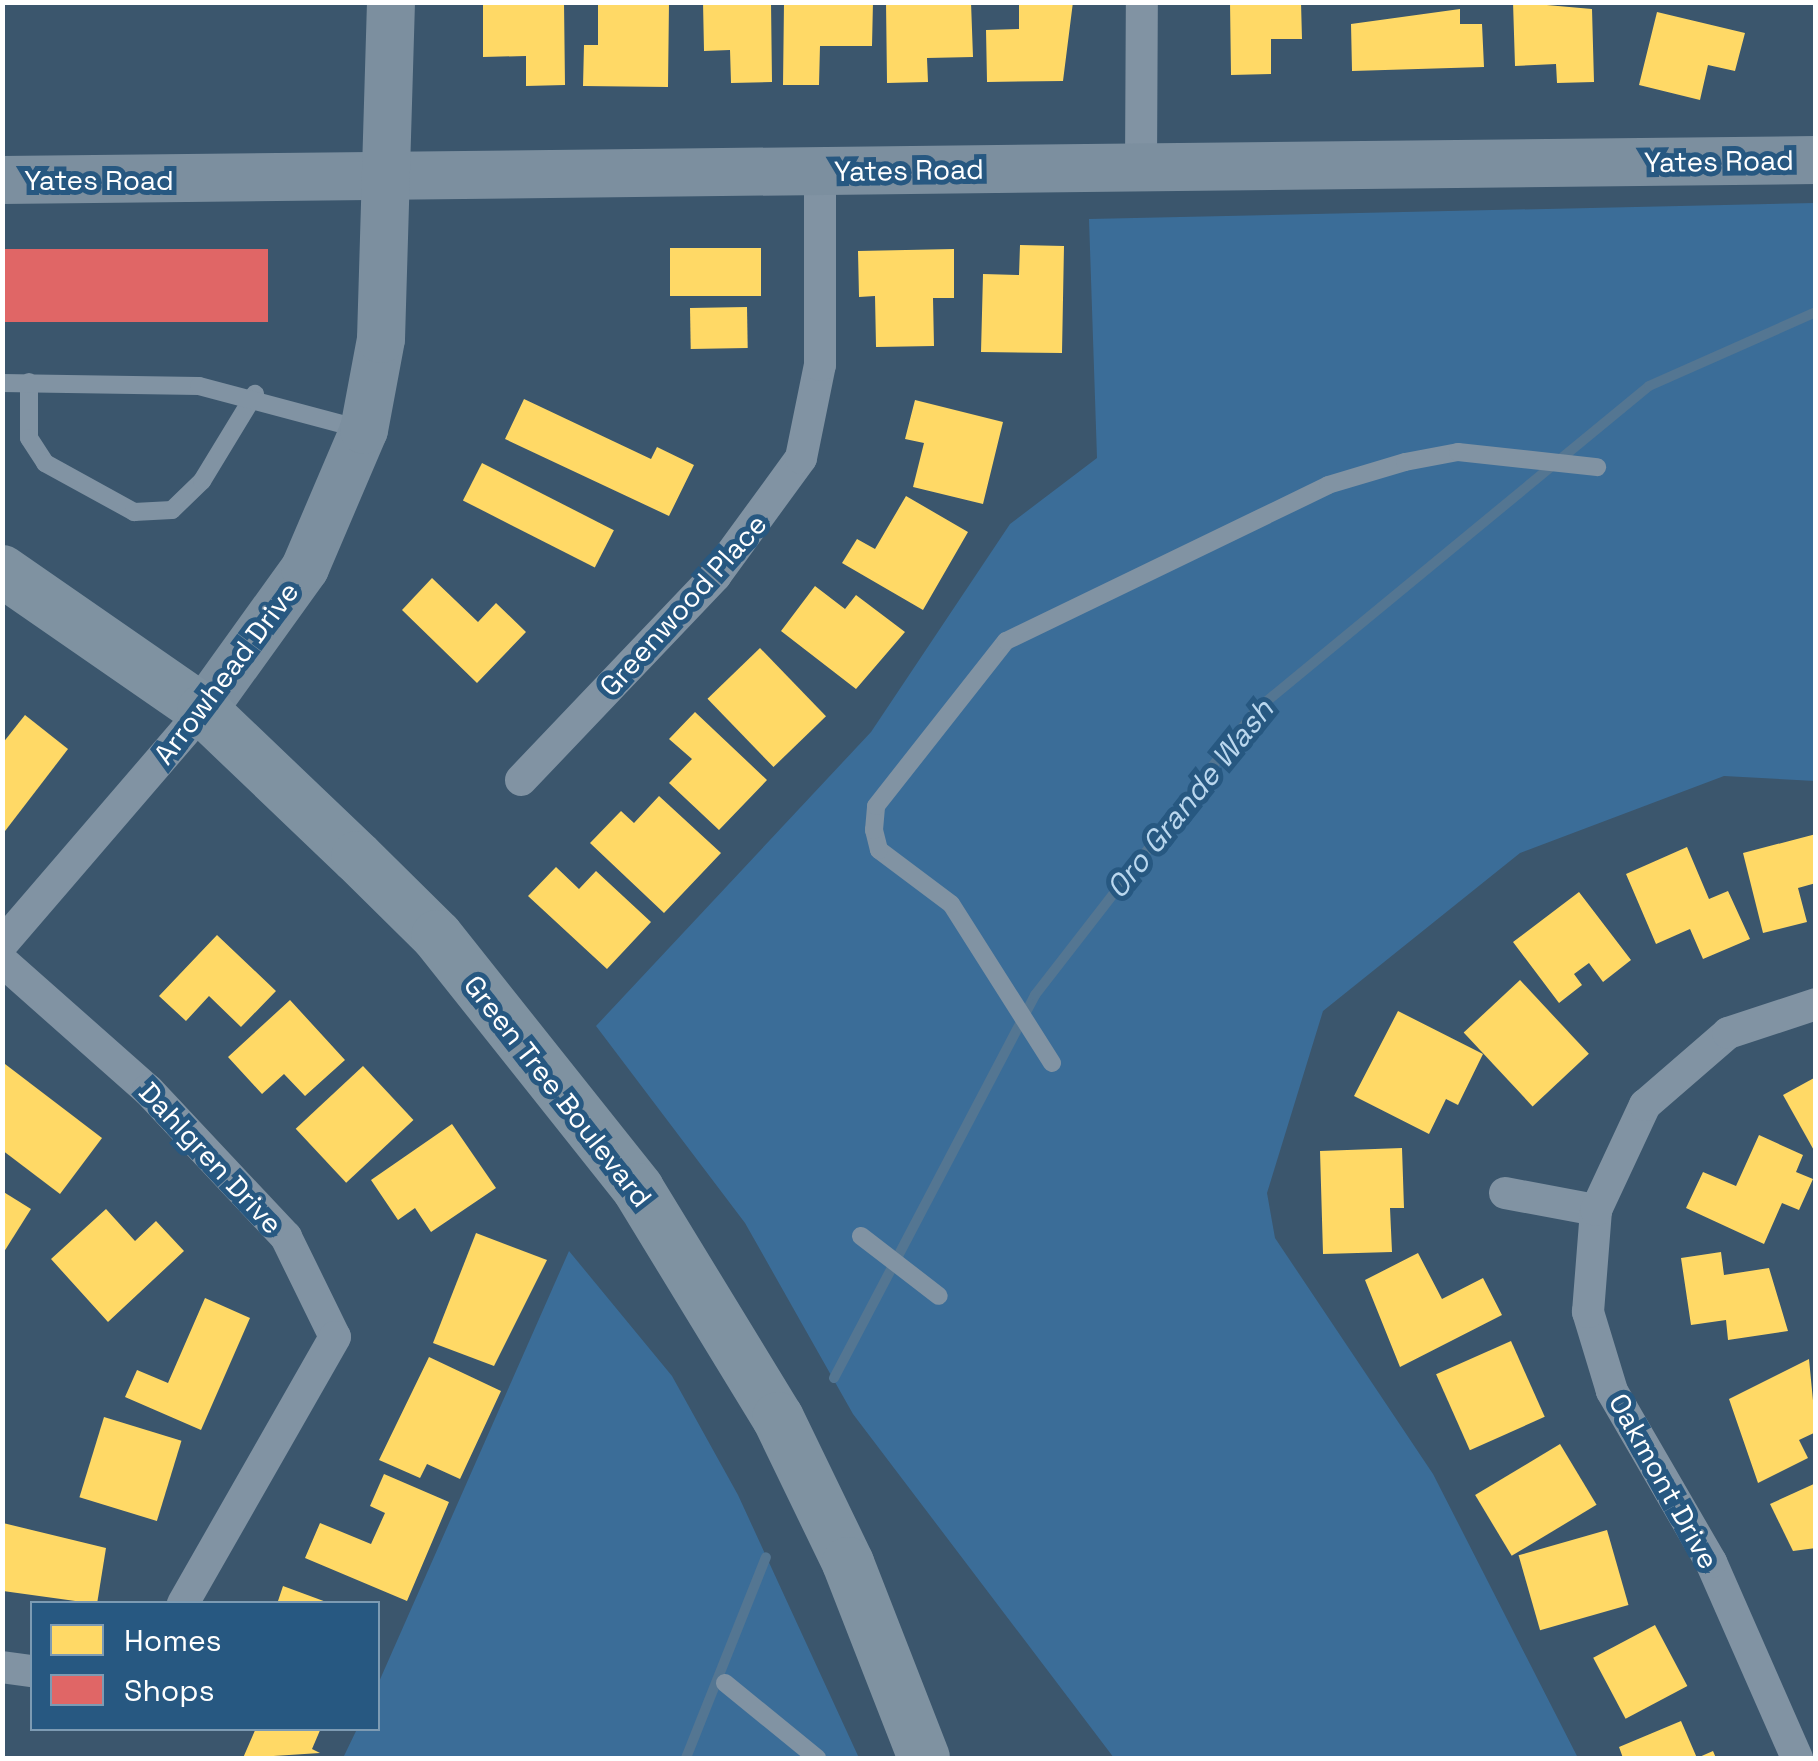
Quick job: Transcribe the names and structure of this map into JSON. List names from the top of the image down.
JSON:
{
  "streets": {
    "main road": ["Green Tree Boulevard"],
    "street": [
      "Yates Road",
      "Greenwood Place",
      "Arrowhead Drive",
      "Dahlgren Drive",
      "Oakmont Drive"
    ]
  },
  "crossings": [
    ["Yates Road", "Greenwood Place"],
    ["Yates Road", "Arrowhead Drive"],
    ["Arrowhead Drive", "Green Tree Boulevard"]
  ],
  "water": ["Oro Grande Wash"],
  "legend": ["Homes", "Shops"]
}
